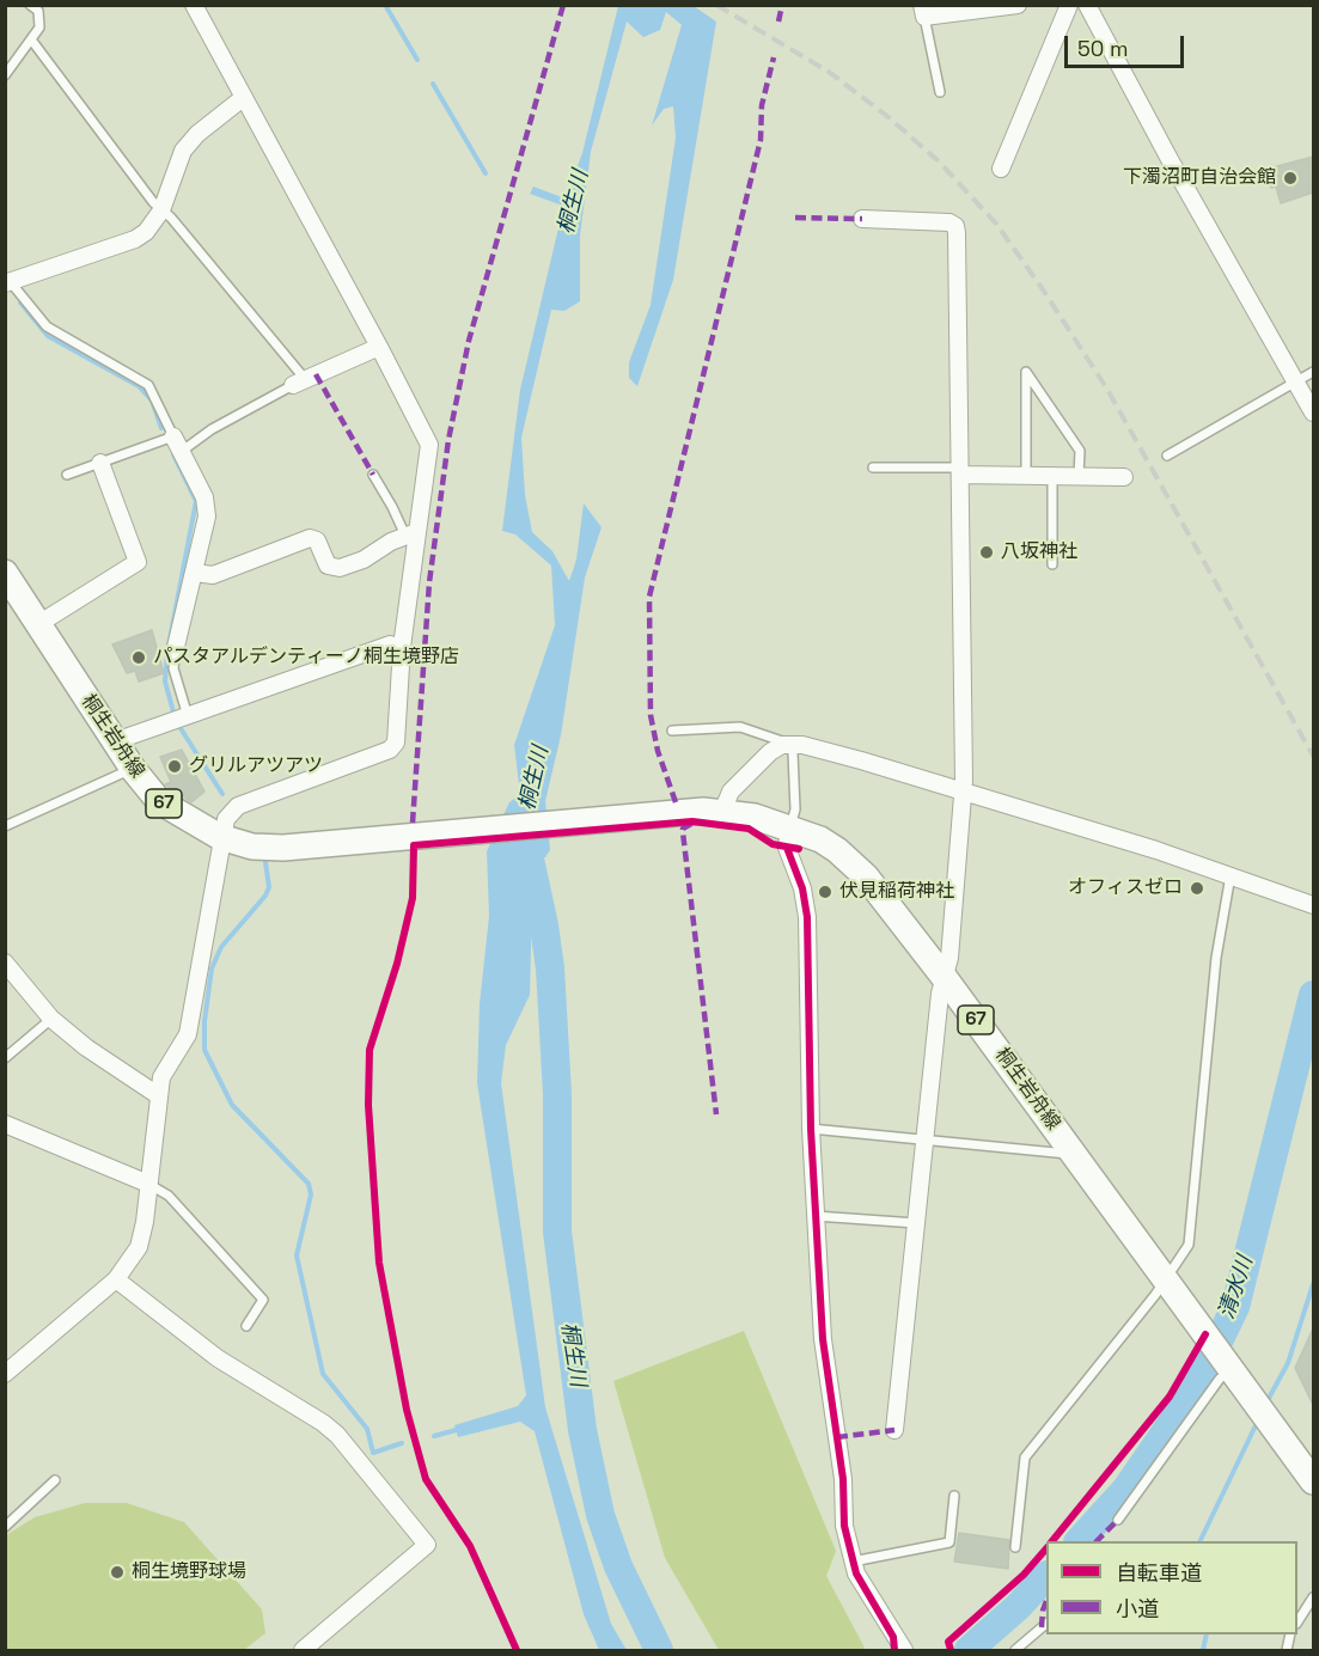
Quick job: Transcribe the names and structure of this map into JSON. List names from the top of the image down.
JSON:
{
  "streets": {
    "main road": ["桐生岩舟線", "67"]
  },
  "crossings": [
    ["桐生岩舟線", "67"]
  ],
  "water": ["桐生川", "清水川"],
  "places": [
    "下濁沼町自治会館",
    "八坂神社",
    "パスタアルデンティーノ桐生境野店",
    "グリルアツアツ",
    "オフィスゼロ",
    "伏見稲荷神社",
    "桐生境野球場"
  ],
  "legend": ["自転車道", "小道"],
  "scale_bar": "50 m"
}
